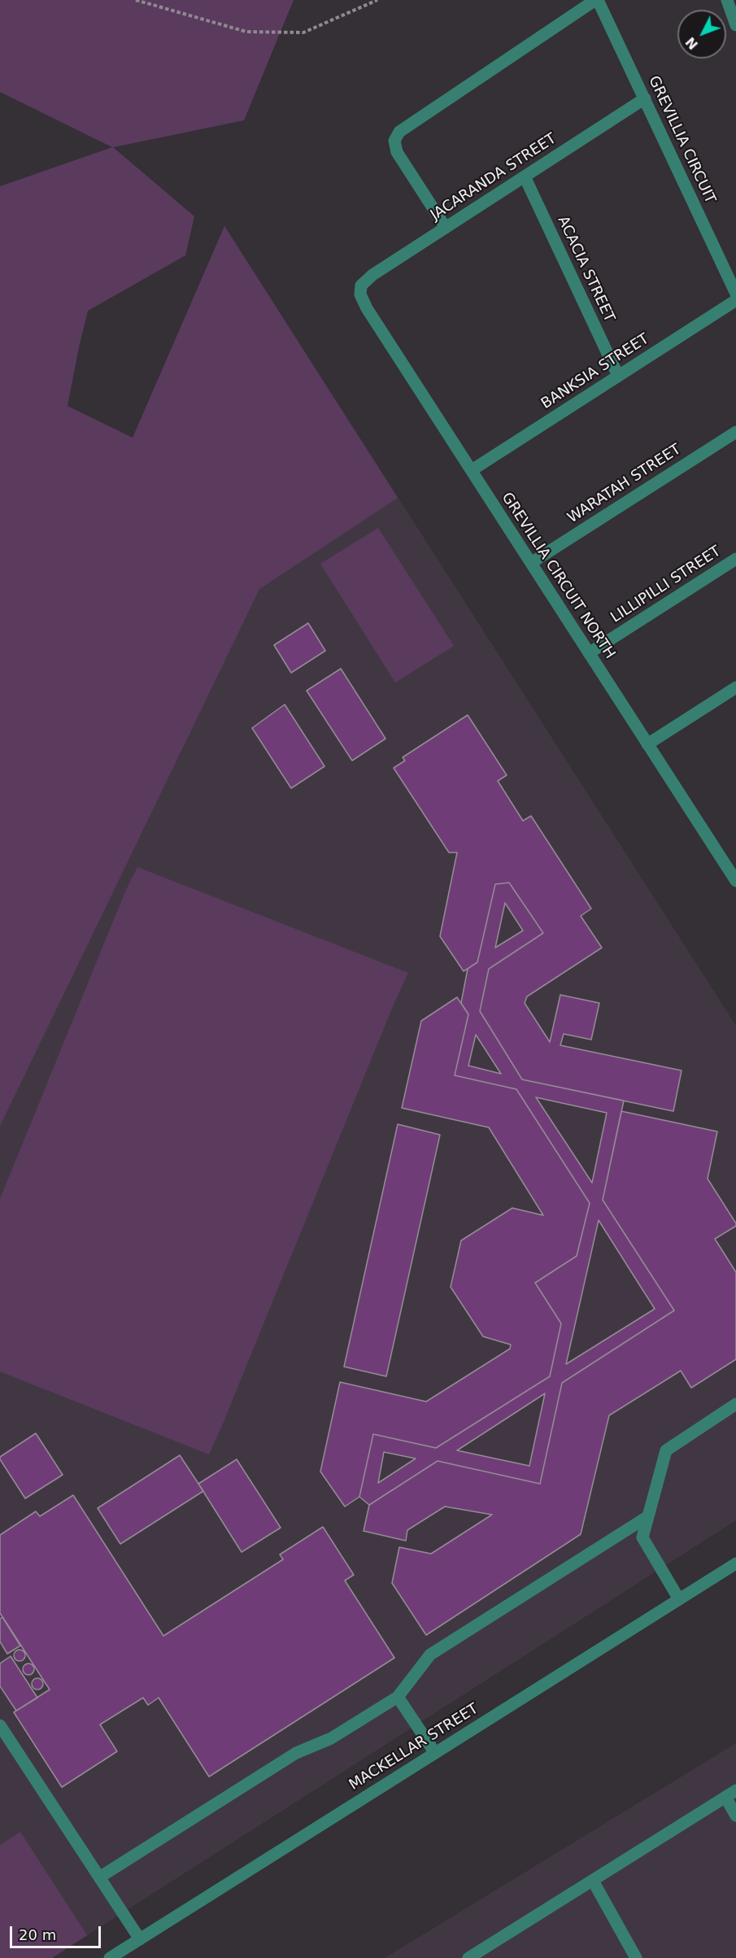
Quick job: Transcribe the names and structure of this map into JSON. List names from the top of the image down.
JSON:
{
  "streets": {
    "street": [
      "GREVILLIA CIRCUIT",
      "JACARANDA STREET",
      "ACACIA STREET",
      "BANKSIA STREET",
      "WARATAH STREET",
      "GREVILLIA CIRCUIT NORTH",
      "LILLIPILLI STREET",
      "MACKELLAR STREET"
    ]
  },
  "crossings": [
    ["GREVILLIA CIRCUIT", "JACARANDA STREET"],
    ["JACARANDA STREET", "ACACIA STREET"],
    ["JACARANDA STREET", "GREVILLIA CIRCUIT NORTH"],
    ["ACACIA STREET", "BANKSIA STREET"],
    ["BANKSIA STREET", "GREVILLIA CIRCUIT NORTH"],
    ["WARATAH STREET", "GREVILLIA CIRCUIT NORTH"],
    ["GREVILLIA CIRCUIT NORTH", "LILLIPILLI STREET"]
  ],
  "scale_bar": "20 m",
  "north": "bottom left"
}
